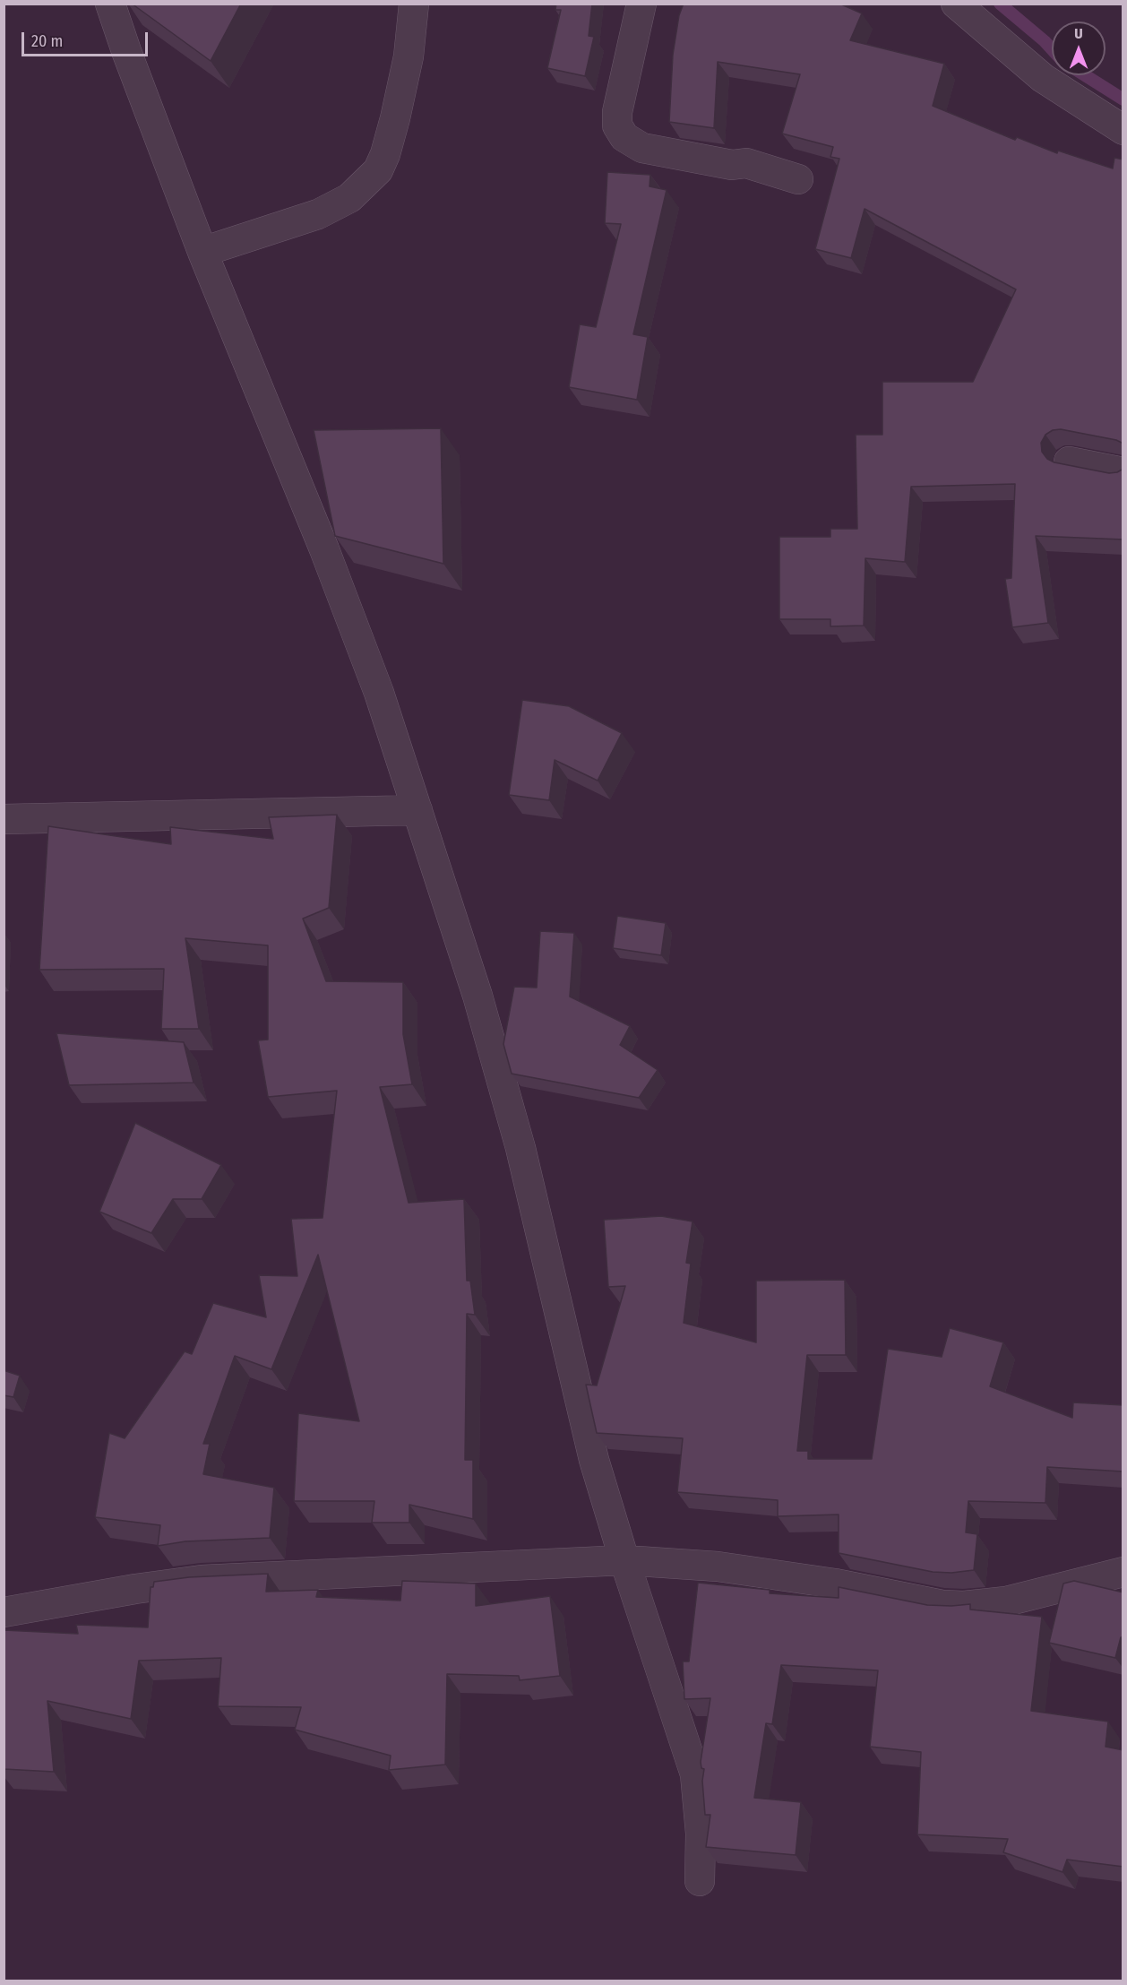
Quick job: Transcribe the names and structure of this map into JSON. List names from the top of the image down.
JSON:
{
  "scale_bar": "20 m",
  "north": "top"
}
